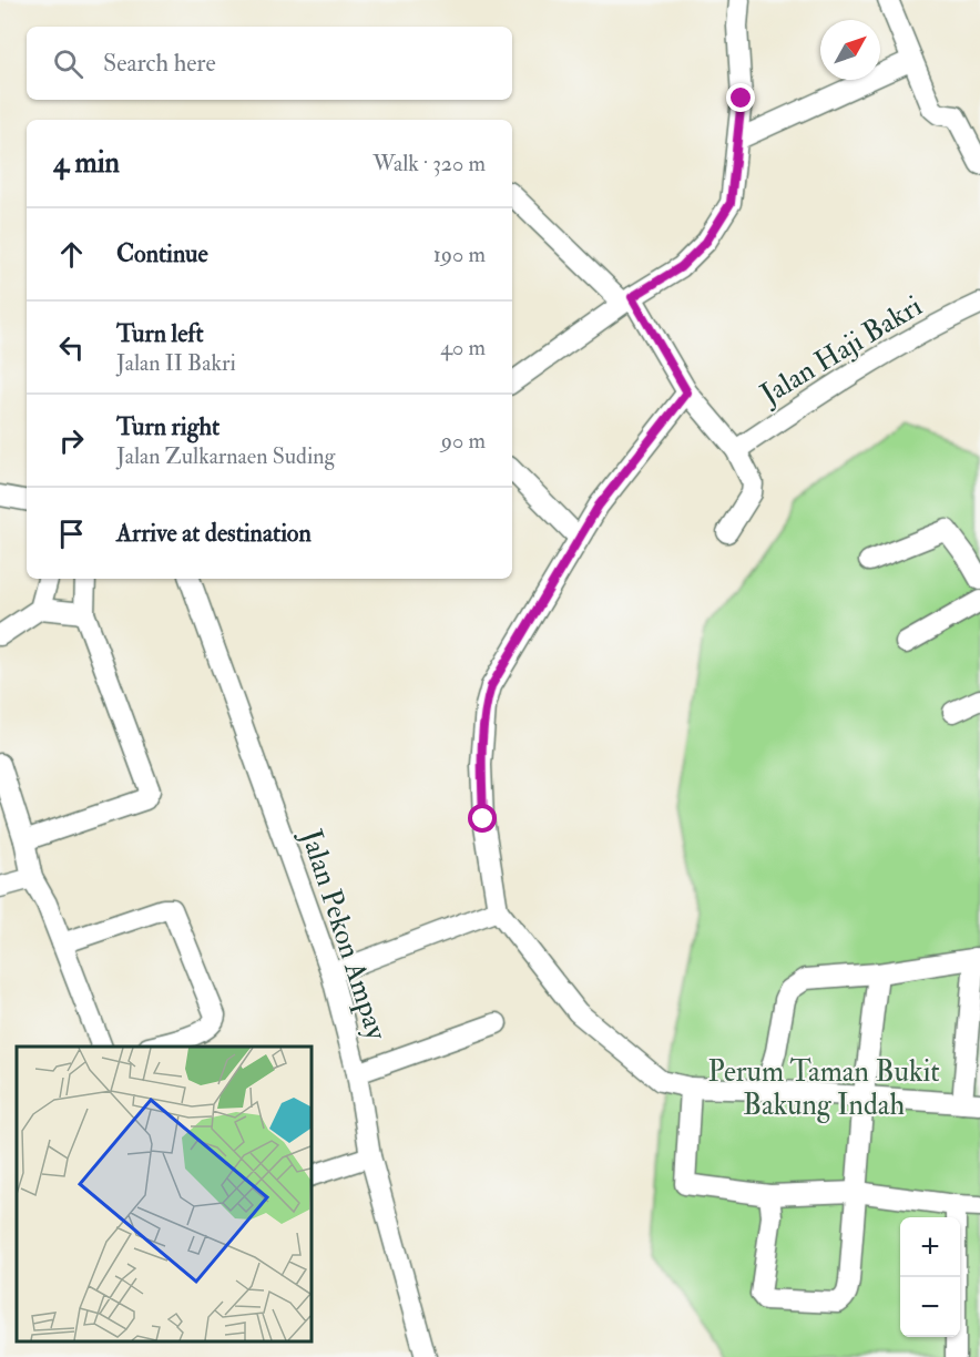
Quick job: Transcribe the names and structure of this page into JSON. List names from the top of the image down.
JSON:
{
  "streets": {
    "street": ["Jalan Haji Bakri", "Jalan Pekon Ampay"]
  },
  "parks": ["Perum Taman Bukit Bakung Indah"],
  "north": "top right",
  "page": {
    "search": "Search here",
    "heading": ["4 min", "Walk · 320 m"],
    "list": [
      ["Continue", "190 m"],
      ["Turn left", "Jalan II Bakri", "40 m"],
      ["Turn right", "Jalan Zulkarnaen Suding", "90 m"],
      "Arrive at destination"
    ],
    "map_buttons": ["+", "−"]
  }
}
